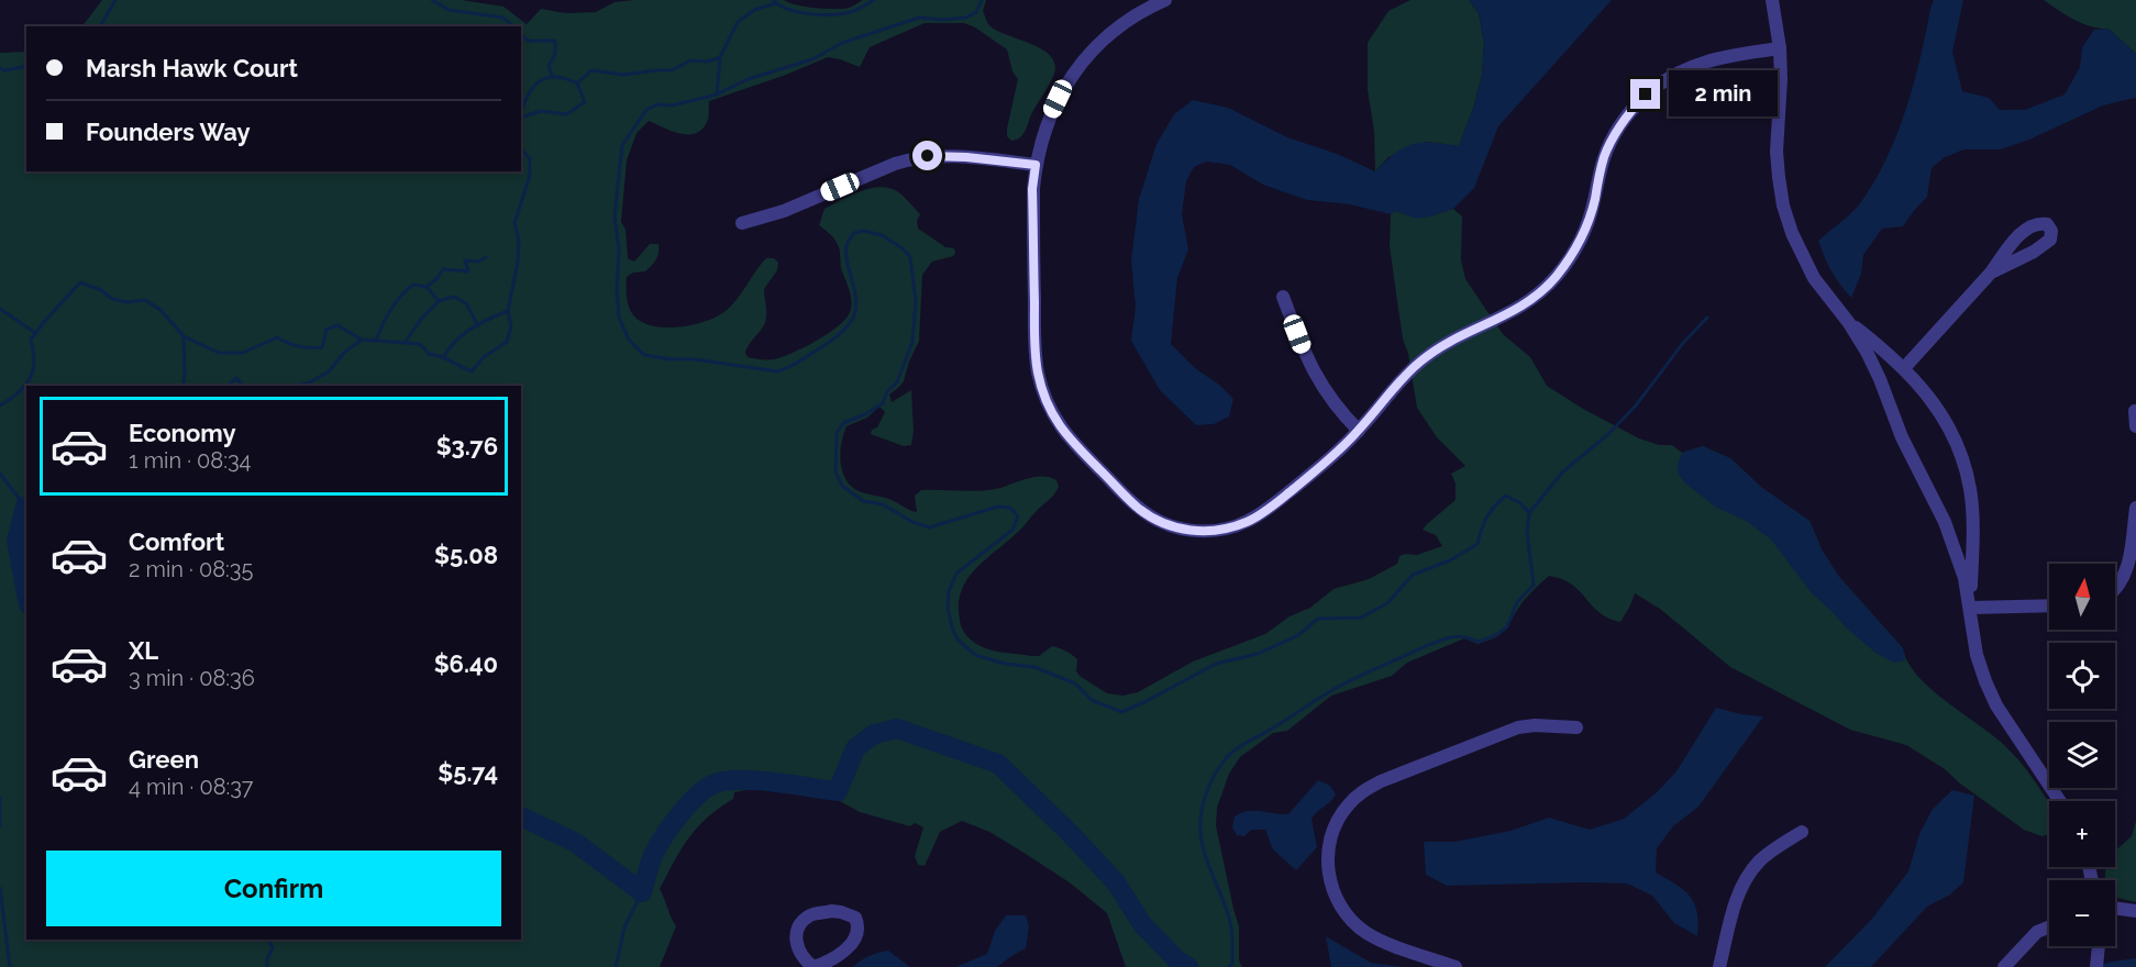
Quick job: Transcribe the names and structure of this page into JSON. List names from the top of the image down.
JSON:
{
  "north": "top",
  "page": {
    "banner": ["Marsh Hawk Court", "Founders Way"],
    "bubble": "2 min",
    "list": [
      {
        "name": "Economy",
        "note": "1 min · 08:34",
        "value": "$3.76"
      },
      {
        "name": "Comfort",
        "note": "2 min · 08:35",
        "value": "$5.08"
      },
      {
        "name": "XL",
        "note": "3 min · 08:36",
        "value": "$6.40"
      },
      {
        "name": "Green",
        "note": "4 min · 08:37",
        "value": "$5.74"
      }
    ],
    "map_buttons": ["+", "−"],
    "buttons": "Confirm"
  }
}
